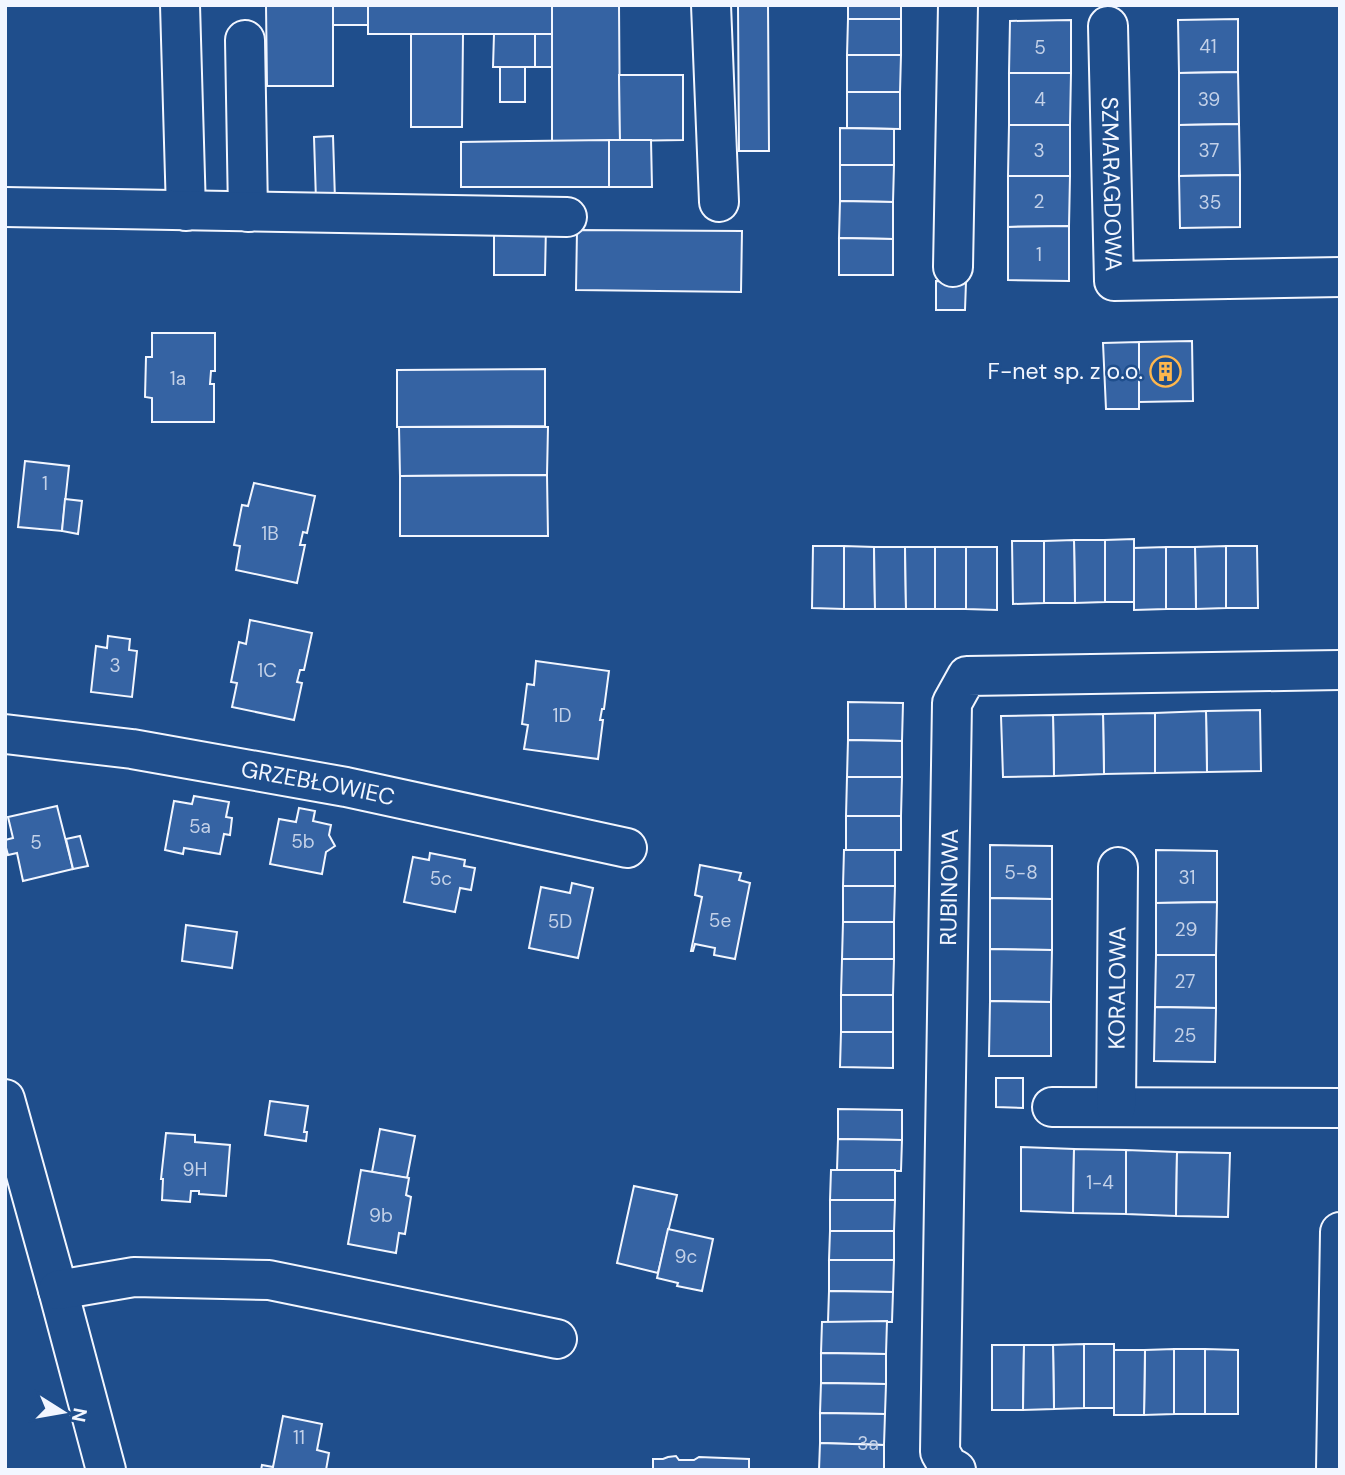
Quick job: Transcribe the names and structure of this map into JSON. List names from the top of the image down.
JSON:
{
  "streets": {
    "street": [
      "SZMARAGDOWA",
      "GRZEBŁOWIEC",
      "RUBINOWA",
      "KORALOWA"
    ]
  },
  "places": {
    "building": ["F-net sp. z o.o."]
  },
  "house_numbers": [
    "41",
    "5",
    "4",
    "39",
    "3",
    "37",
    "2",
    "35",
    "1",
    "1a",
    "1",
    "1B",
    "3",
    "1C",
    "1D",
    "5a",
    "5b",
    "5",
    "5-8",
    "31",
    "5c",
    "5e",
    "5D",
    "29",
    "27",
    "25",
    "9H",
    "1-4",
    "9b",
    "9c",
    "11",
    "3a"
  ],
  "north": "right"
}
